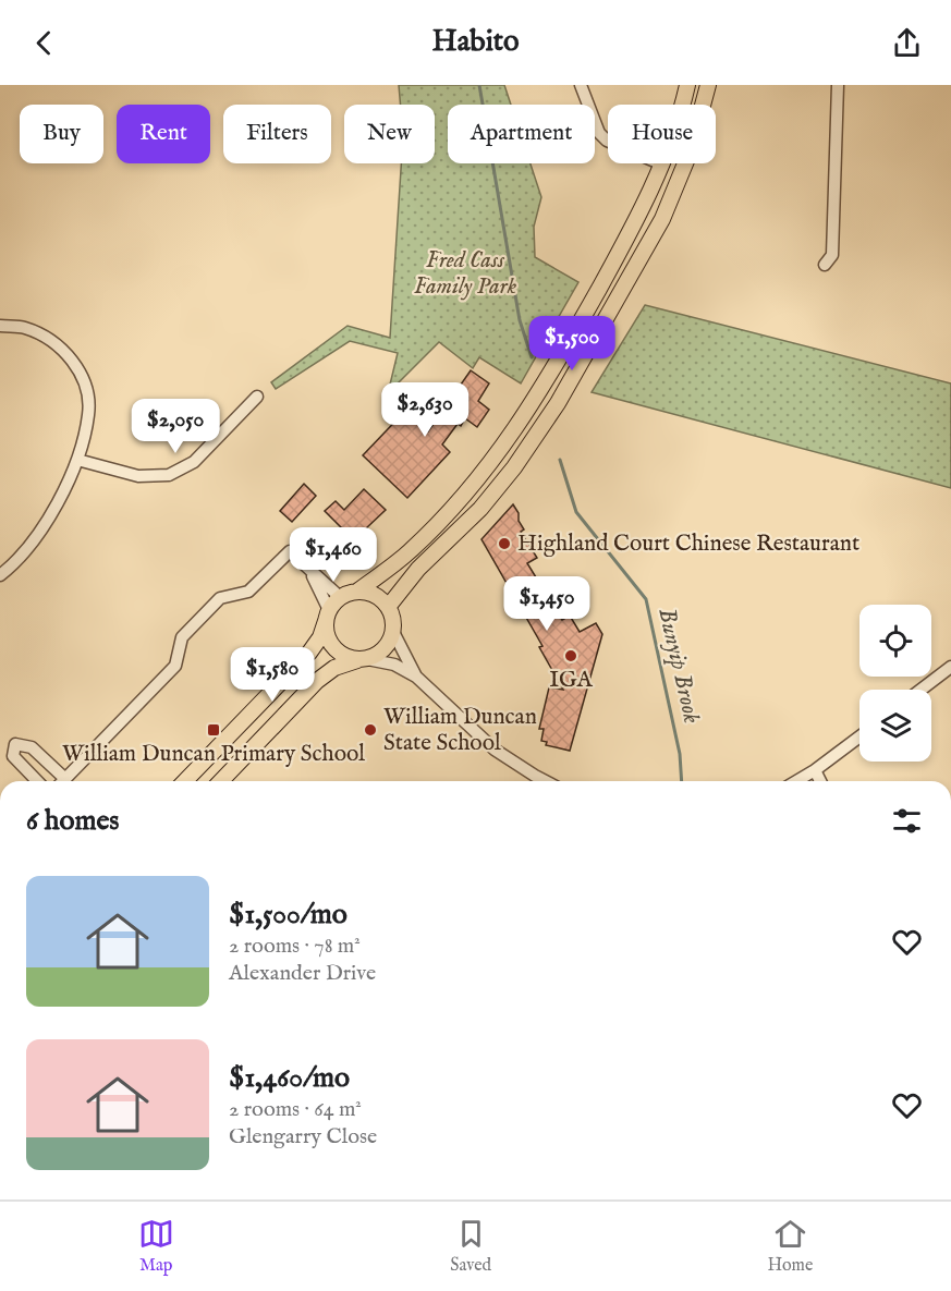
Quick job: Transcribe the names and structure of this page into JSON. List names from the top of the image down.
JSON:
{
  "water": ["Bunyip Brook"],
  "parks": ["Fred Cass Family Park"],
  "places": {
    "other": ["Highland Court Chinese Restaurant", "IGA", "William Duncan State School"],
    "transit": ["William Duncan Primary School"]
  },
  "page": {
    "header": "Habito",
    "chip": [
      "Buy",
      "Rent",
      "Filters",
      "New",
      "Apartment",
      "House"
    ],
    "price": [
      "$1,500",
      "$2,630",
      "$2,050",
      "$1,460",
      "$1,450",
      "$1,580"
    ],
    "heading": "6 homes",
    "list": [
      {
        "name": "$1,500/mo",
        "note": "2 rooms · 78 m² · Alexander Drive"
      },
      {
        "name": "$1,460/mo",
        "note": "2 rooms · 64 m² · Glengarry Close"
      }
    ],
    "tabs": ["Map", "Saved", "Home"]
  }
}
